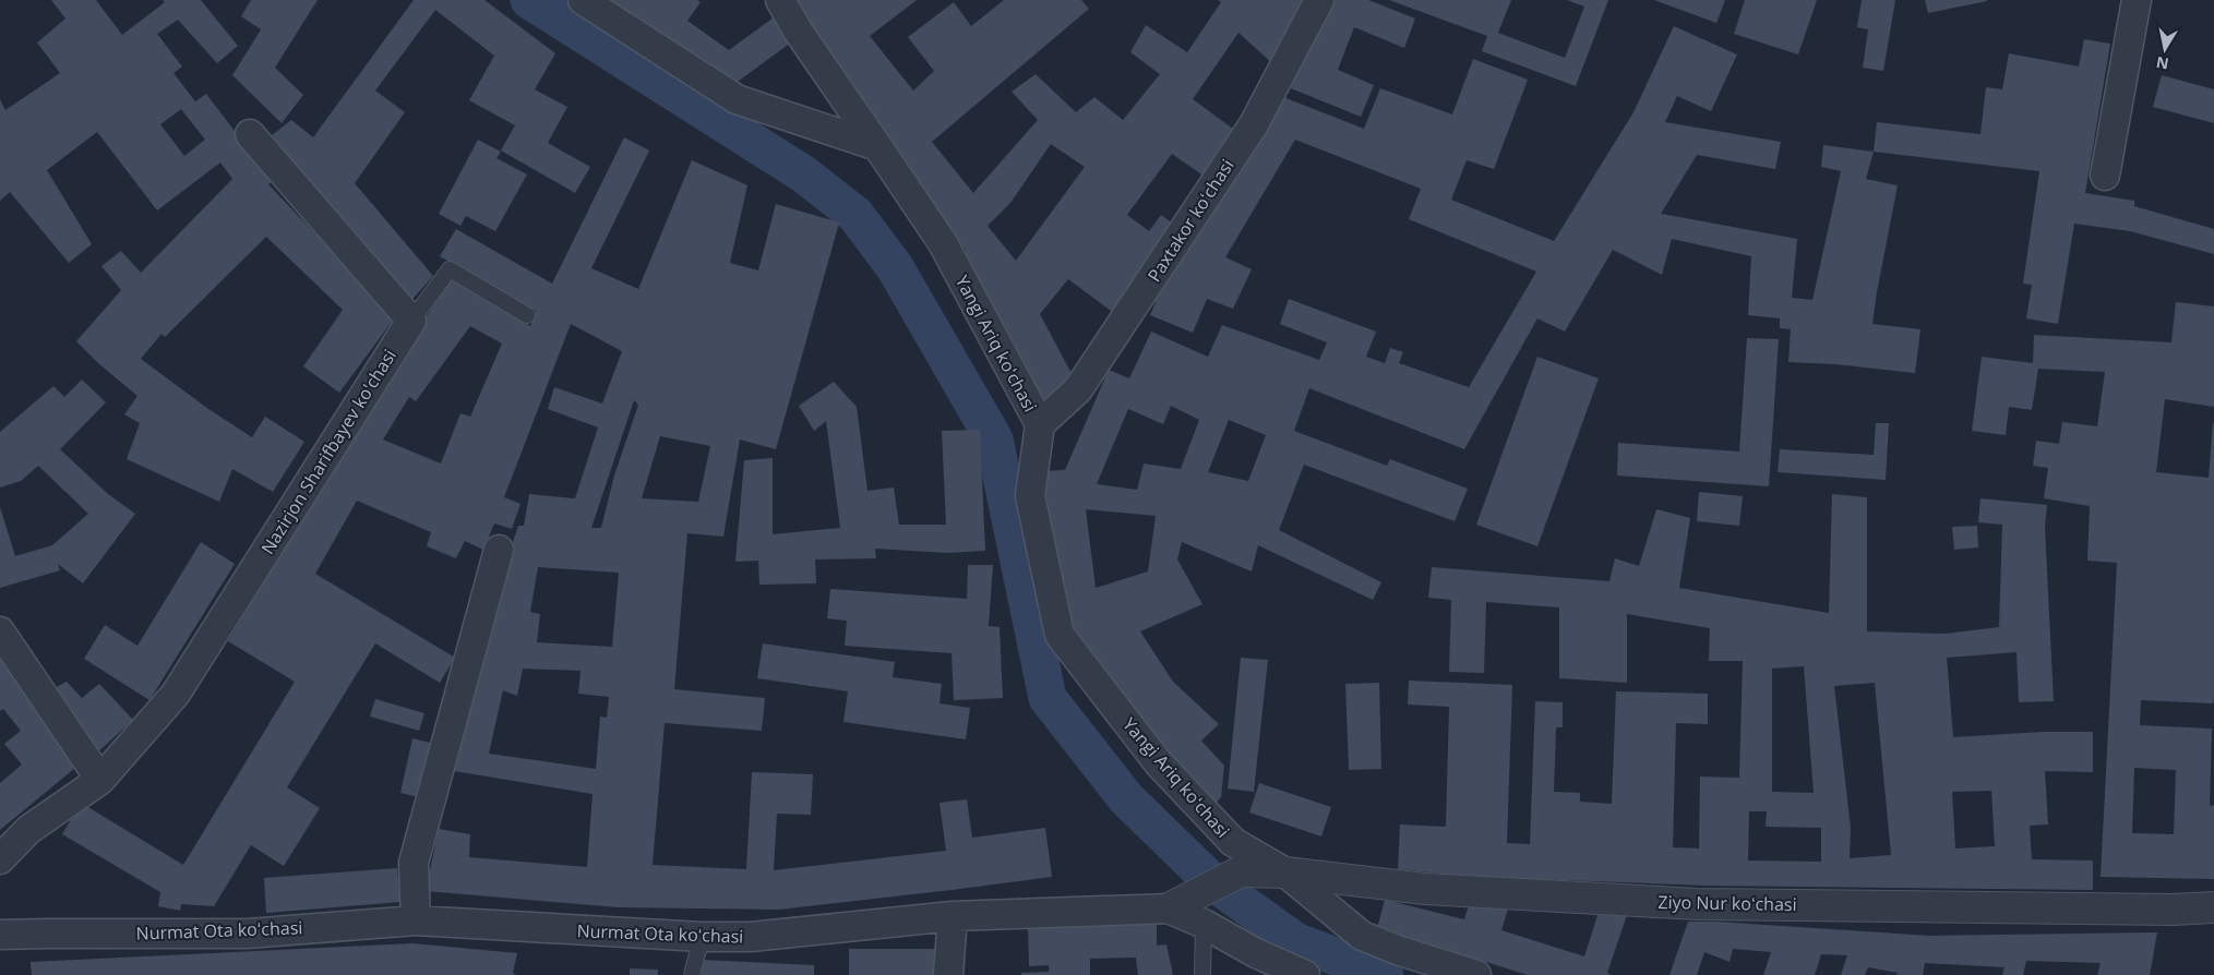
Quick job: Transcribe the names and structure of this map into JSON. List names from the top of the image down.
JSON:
{
  "streets": {
    "street": [
      "Paxtakor koʻchasi",
      "Yangi Ariq koʻchasi",
      "Nazirjon Sharifbayev ko'chasi",
      "Ziyo Nur koʻchasi",
      "Nurmat Ota koʻchasi"
    ]
  },
  "crossings": [
    ["Paxtakor koʻchasi", "Yangi Ariq koʻchasi"],
    ["Yangi Ariq koʻchasi", "Ziyo Nur koʻchasi"],
    ["Ziyo Nur koʻchasi", "Nurmat Ota koʻchasi"]
  ],
  "north": "bottom"
}
